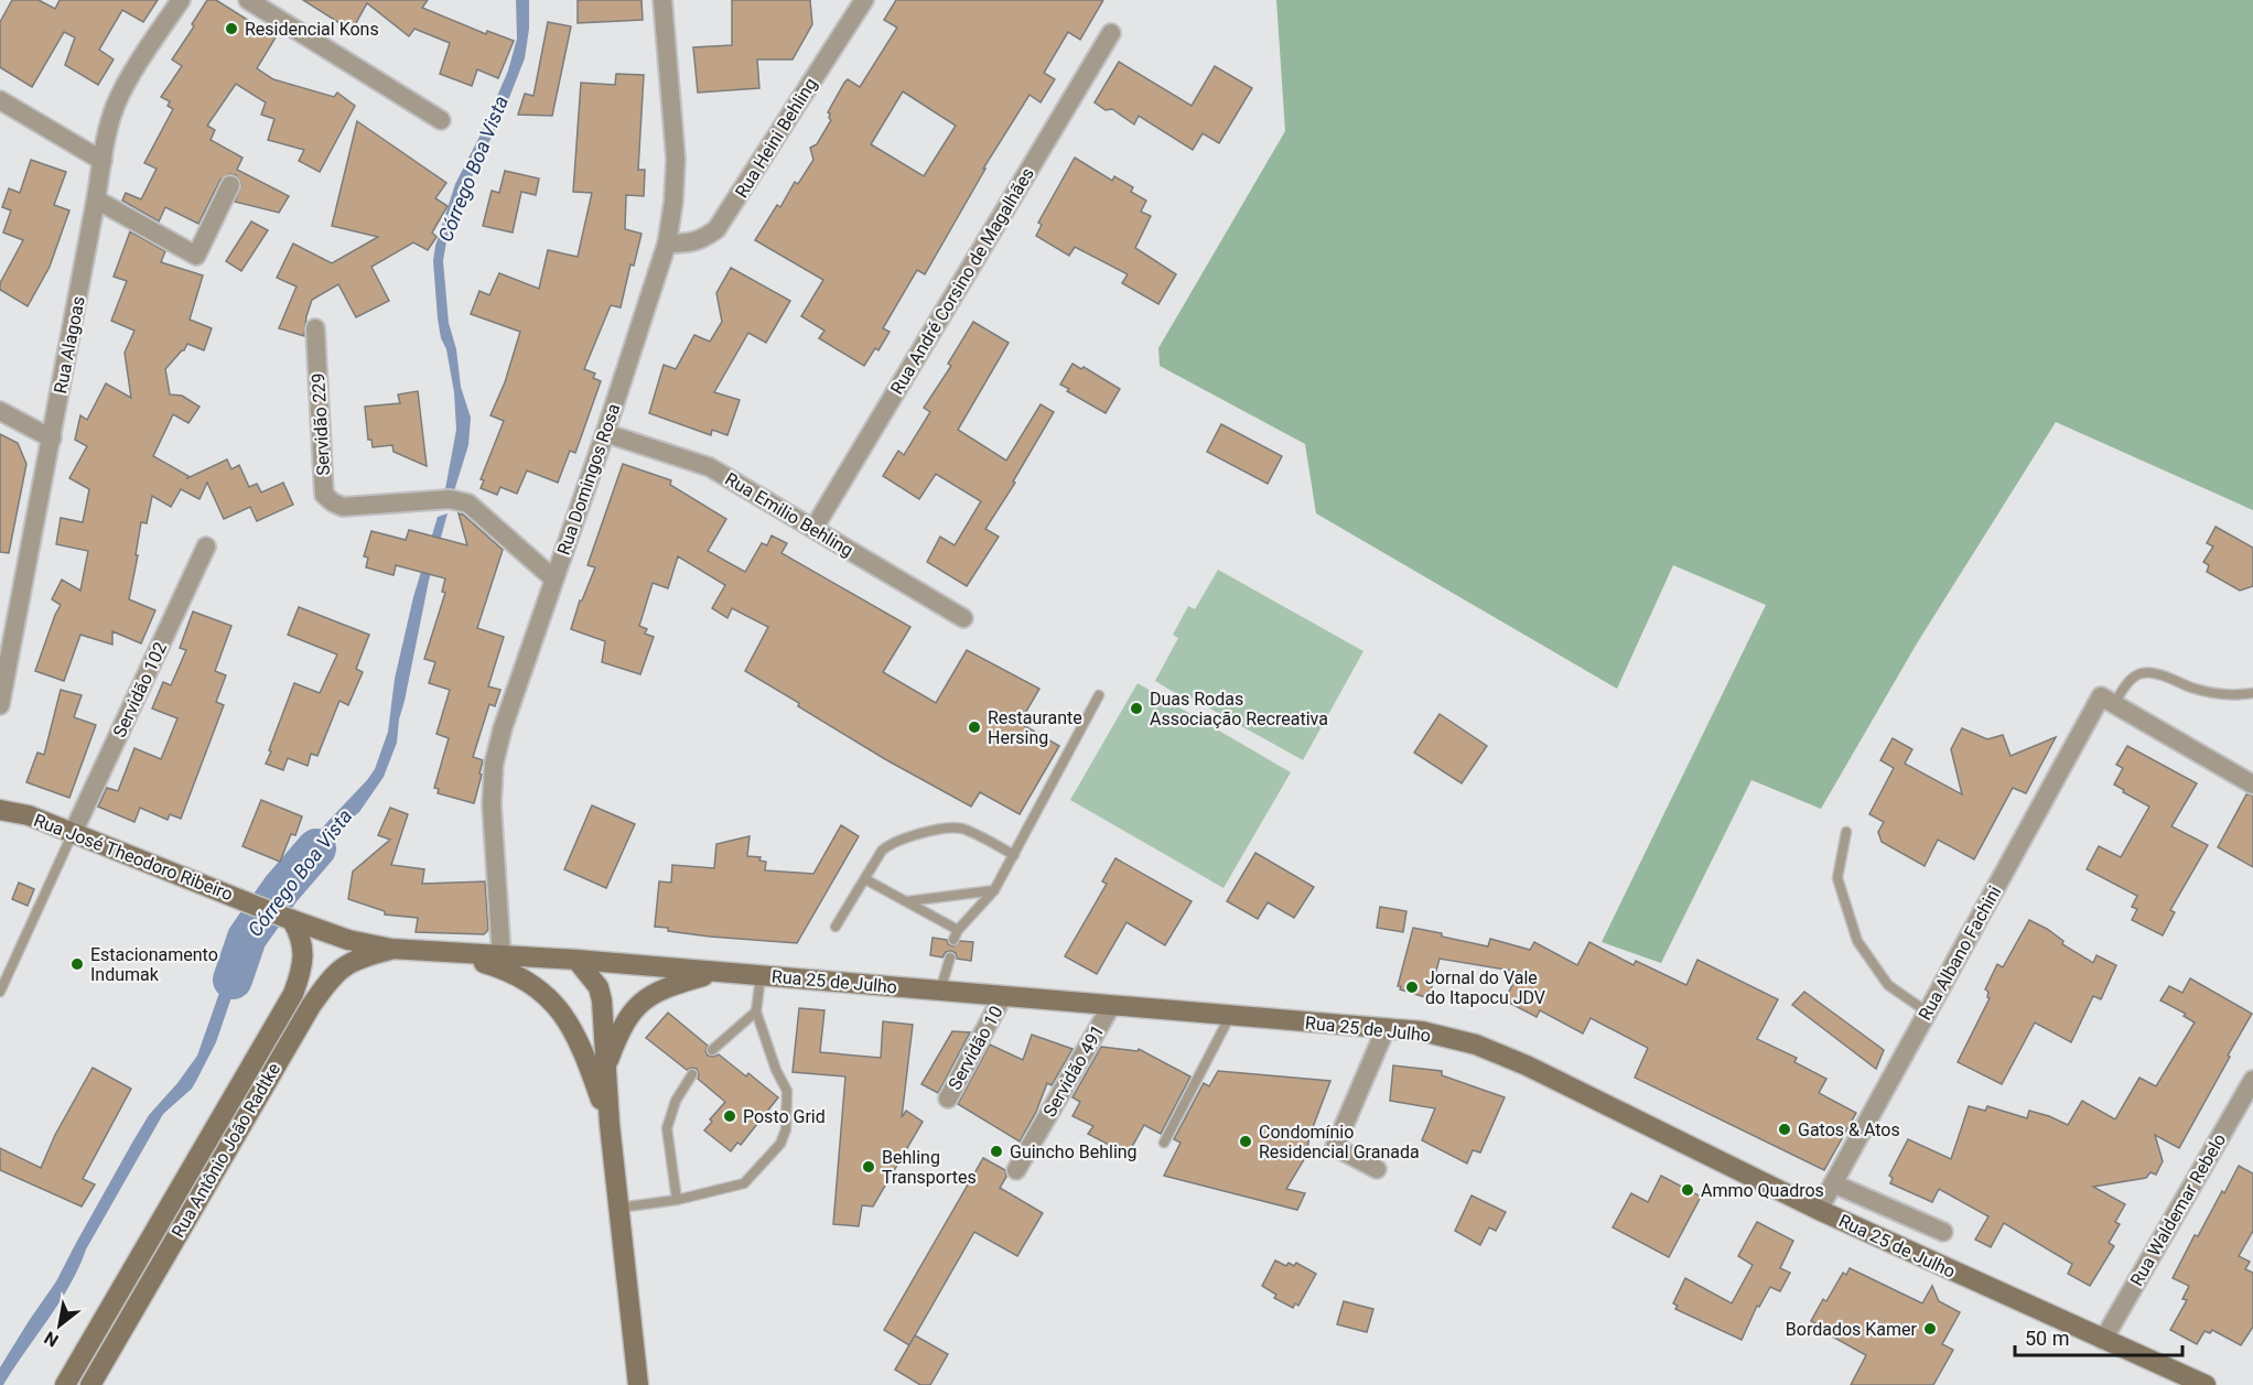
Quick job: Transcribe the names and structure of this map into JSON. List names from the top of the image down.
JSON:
{
  "streets": {
    "main road": ["Rua José Theodoro Ribeiro", "Rua 25 de Julho", "Rua Antônio João Radtke"],
    "street": [
      "Rua Heini Behling",
      "Rua André Corsino de Magalhães",
      "Rua Alagoas",
      "Servidão 229",
      "Rua Domingos Rosa",
      "Rua Emilio Behling",
      "Servidão 102",
      "Rua Albano Fachini",
      "Servidão 10",
      "Servidão 491",
      "Rua Waldemar Rebelo"
    ]
  },
  "crossings": [
    ["Rua Heini Behling", "Rua Domingos Rosa"],
    ["Rua André Corsino de Magalhães", "Rua Emilio Behling"],
    ["Servidão 229", "Rua Domingos Rosa"],
    ["Rua Domingos Rosa", "Rua Emilio Behling"],
    ["Rua Domingos Rosa", "Rua José Theodoro Ribeiro"],
    ["Servidão 102", "Rua José Theodoro Ribeiro"],
    ["Rua José Theodoro Ribeiro", "Rua 25 de Julho"],
    ["Rua José Theodoro Ribeiro", "Rua Antônio João Radtke"],
    ["Rua Albano Fachini", "Rua 25 de Julho"],
    ["Rua 25 de Julho", "Servidão 10"],
    ["Rua 25 de Julho", "Servidão 491"],
    ["Rua 25 de Julho", "Rua Waldemar Rebelo"]
  ],
  "water": ["Córrego Boa Vista"],
  "places": [
    "Residencial Kons",
    "Duas Rodas Associação Recreativa",
    "Restaurante Hersing",
    "Estacionamento Indumak",
    "Jornal do Vale do Itapocu JDV",
    "Posto Grid",
    "Gatos & Atos",
    "Condomínio Residencial Granada",
    "Guincho Behling",
    "Behling Transportes",
    "Ammo Quadros",
    "Bordados Kamer"
  ],
  "scale_bar": "50 m",
  "north": "bottom left"
}
